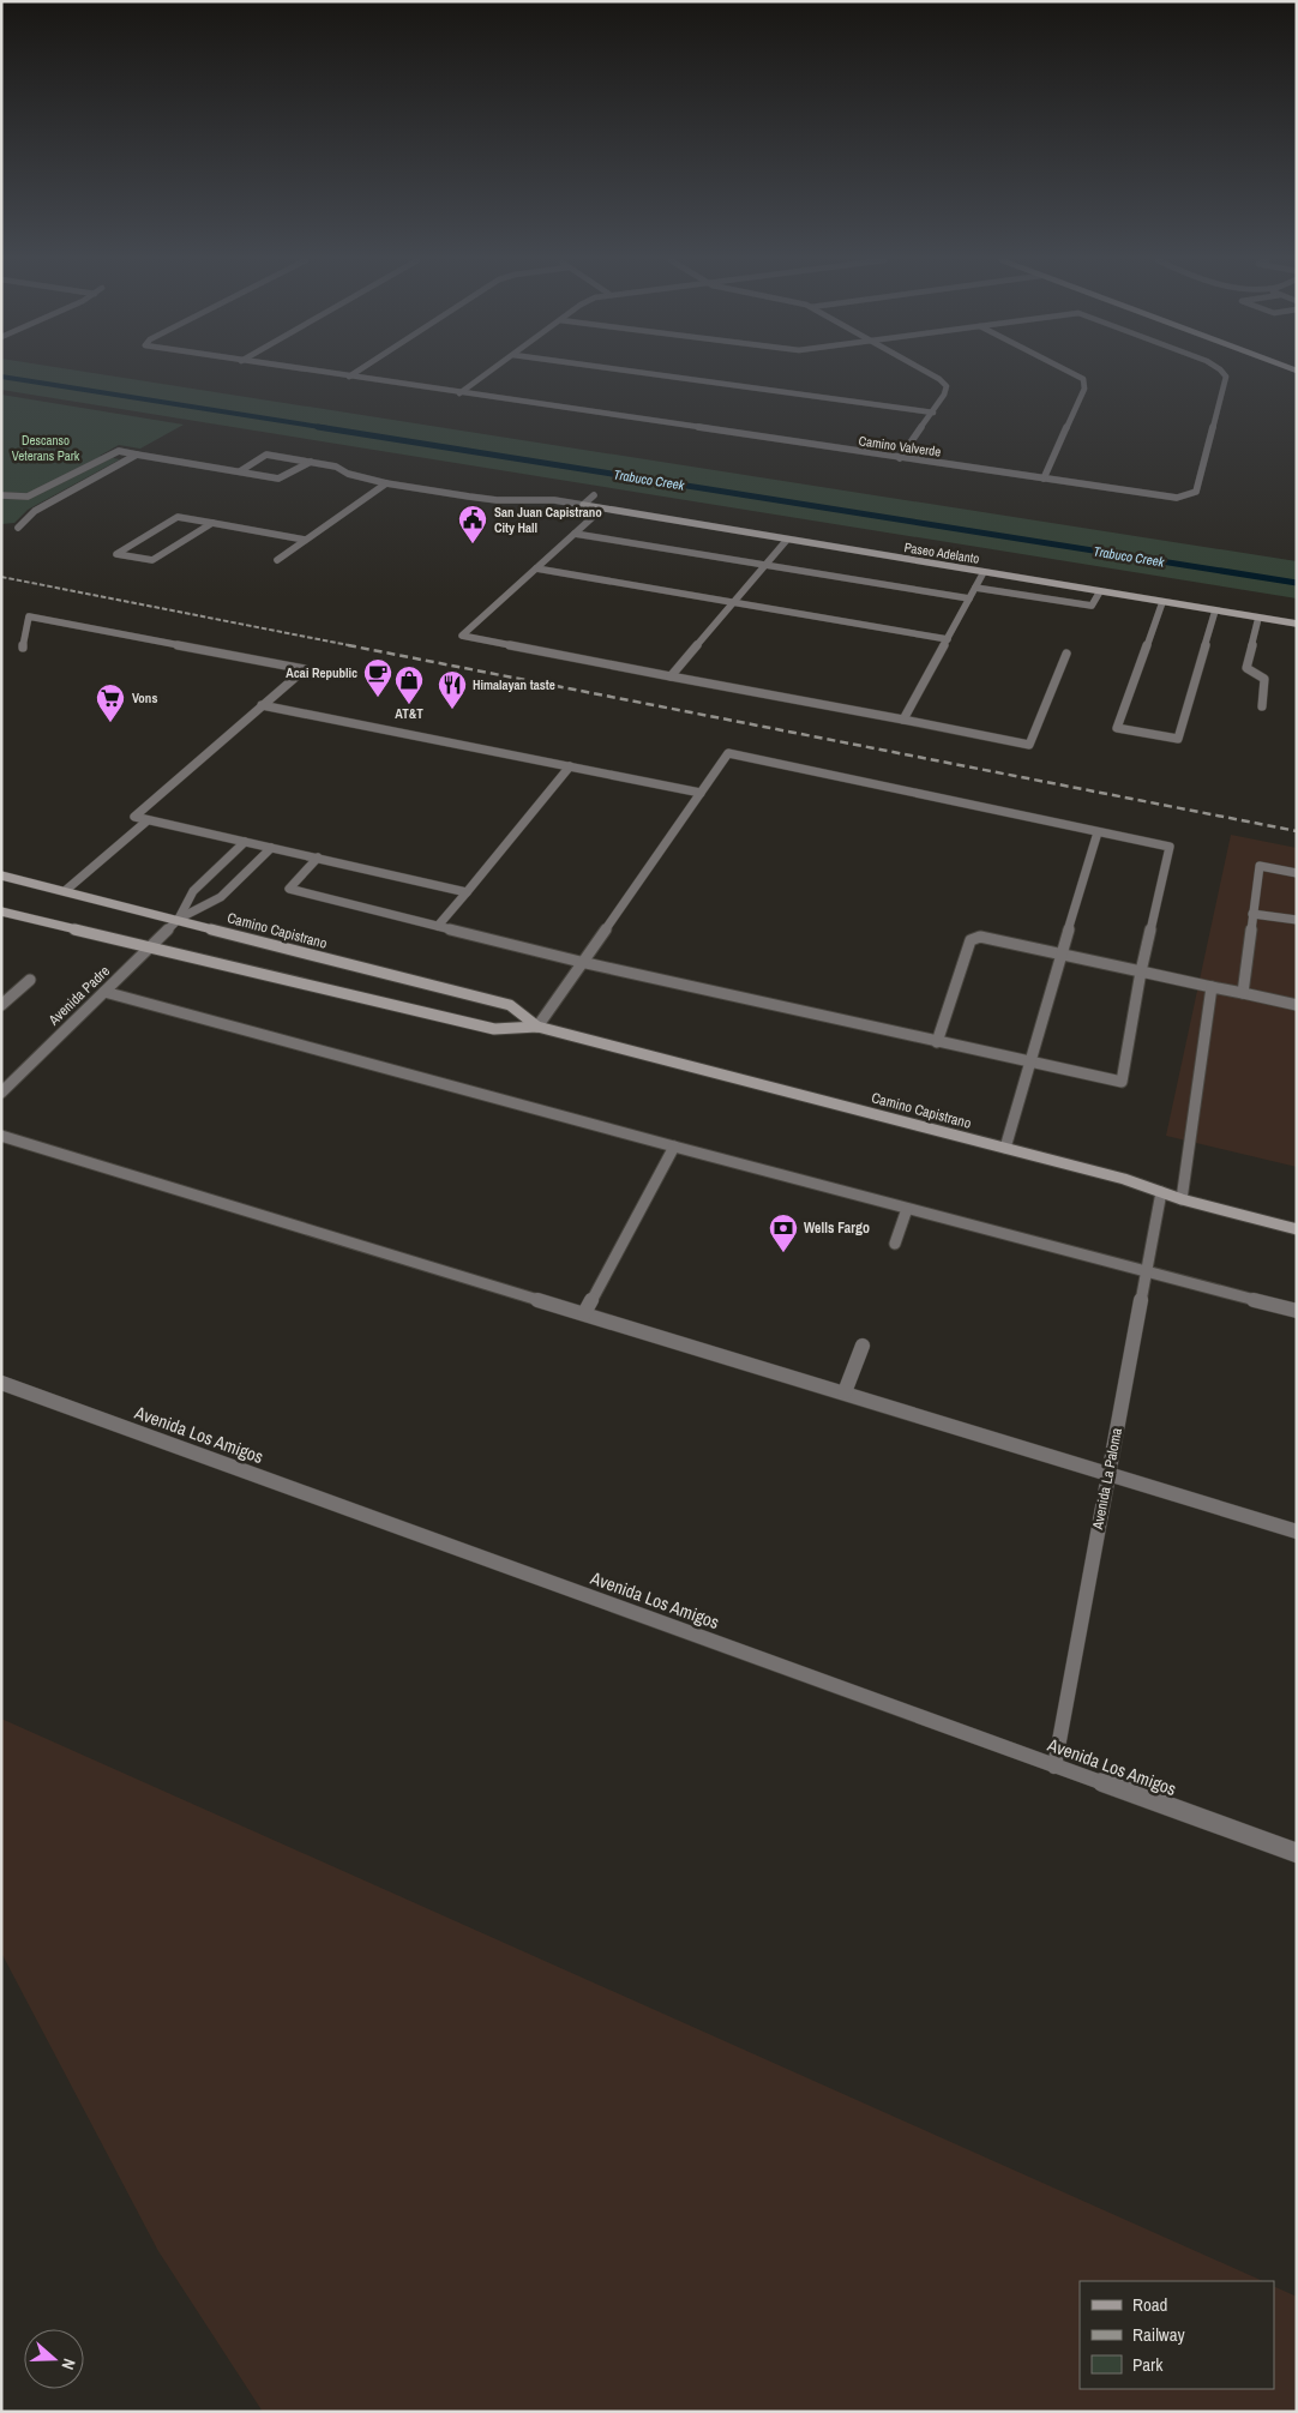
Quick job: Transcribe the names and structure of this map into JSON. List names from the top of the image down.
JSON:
{
  "streets": {
    "main road": ["Paseo Adelanto", "Camino Capistrano"],
    "street": [
      "Camino Valverde",
      "Avenida Padre",
      "Avenida Los Amigos",
      "Avenida La Paloma"
    ]
  },
  "crossings": [
    ["Camino Capistrano", "Avenida Padre"],
    ["Camino Capistrano", "Avenida La Paloma"],
    ["Avenida Los Amigos", "Avenida La Paloma"]
  ],
  "water": ["Trabuco Creek"],
  "parks": ["Descanso Veterans Park"],
  "places": {
    "public building": ["San Juan Capistrano City Hall"],
    "cafe": ["Acai Republic"],
    "shop": ["AT&T"],
    "restaurant": ["Himalayan taste"],
    "supermarket": ["Vons"],
    "bank": ["Wells Fargo"]
  },
  "legend": ["Road", "Railway", "Park"],
  "north": "right"
}
